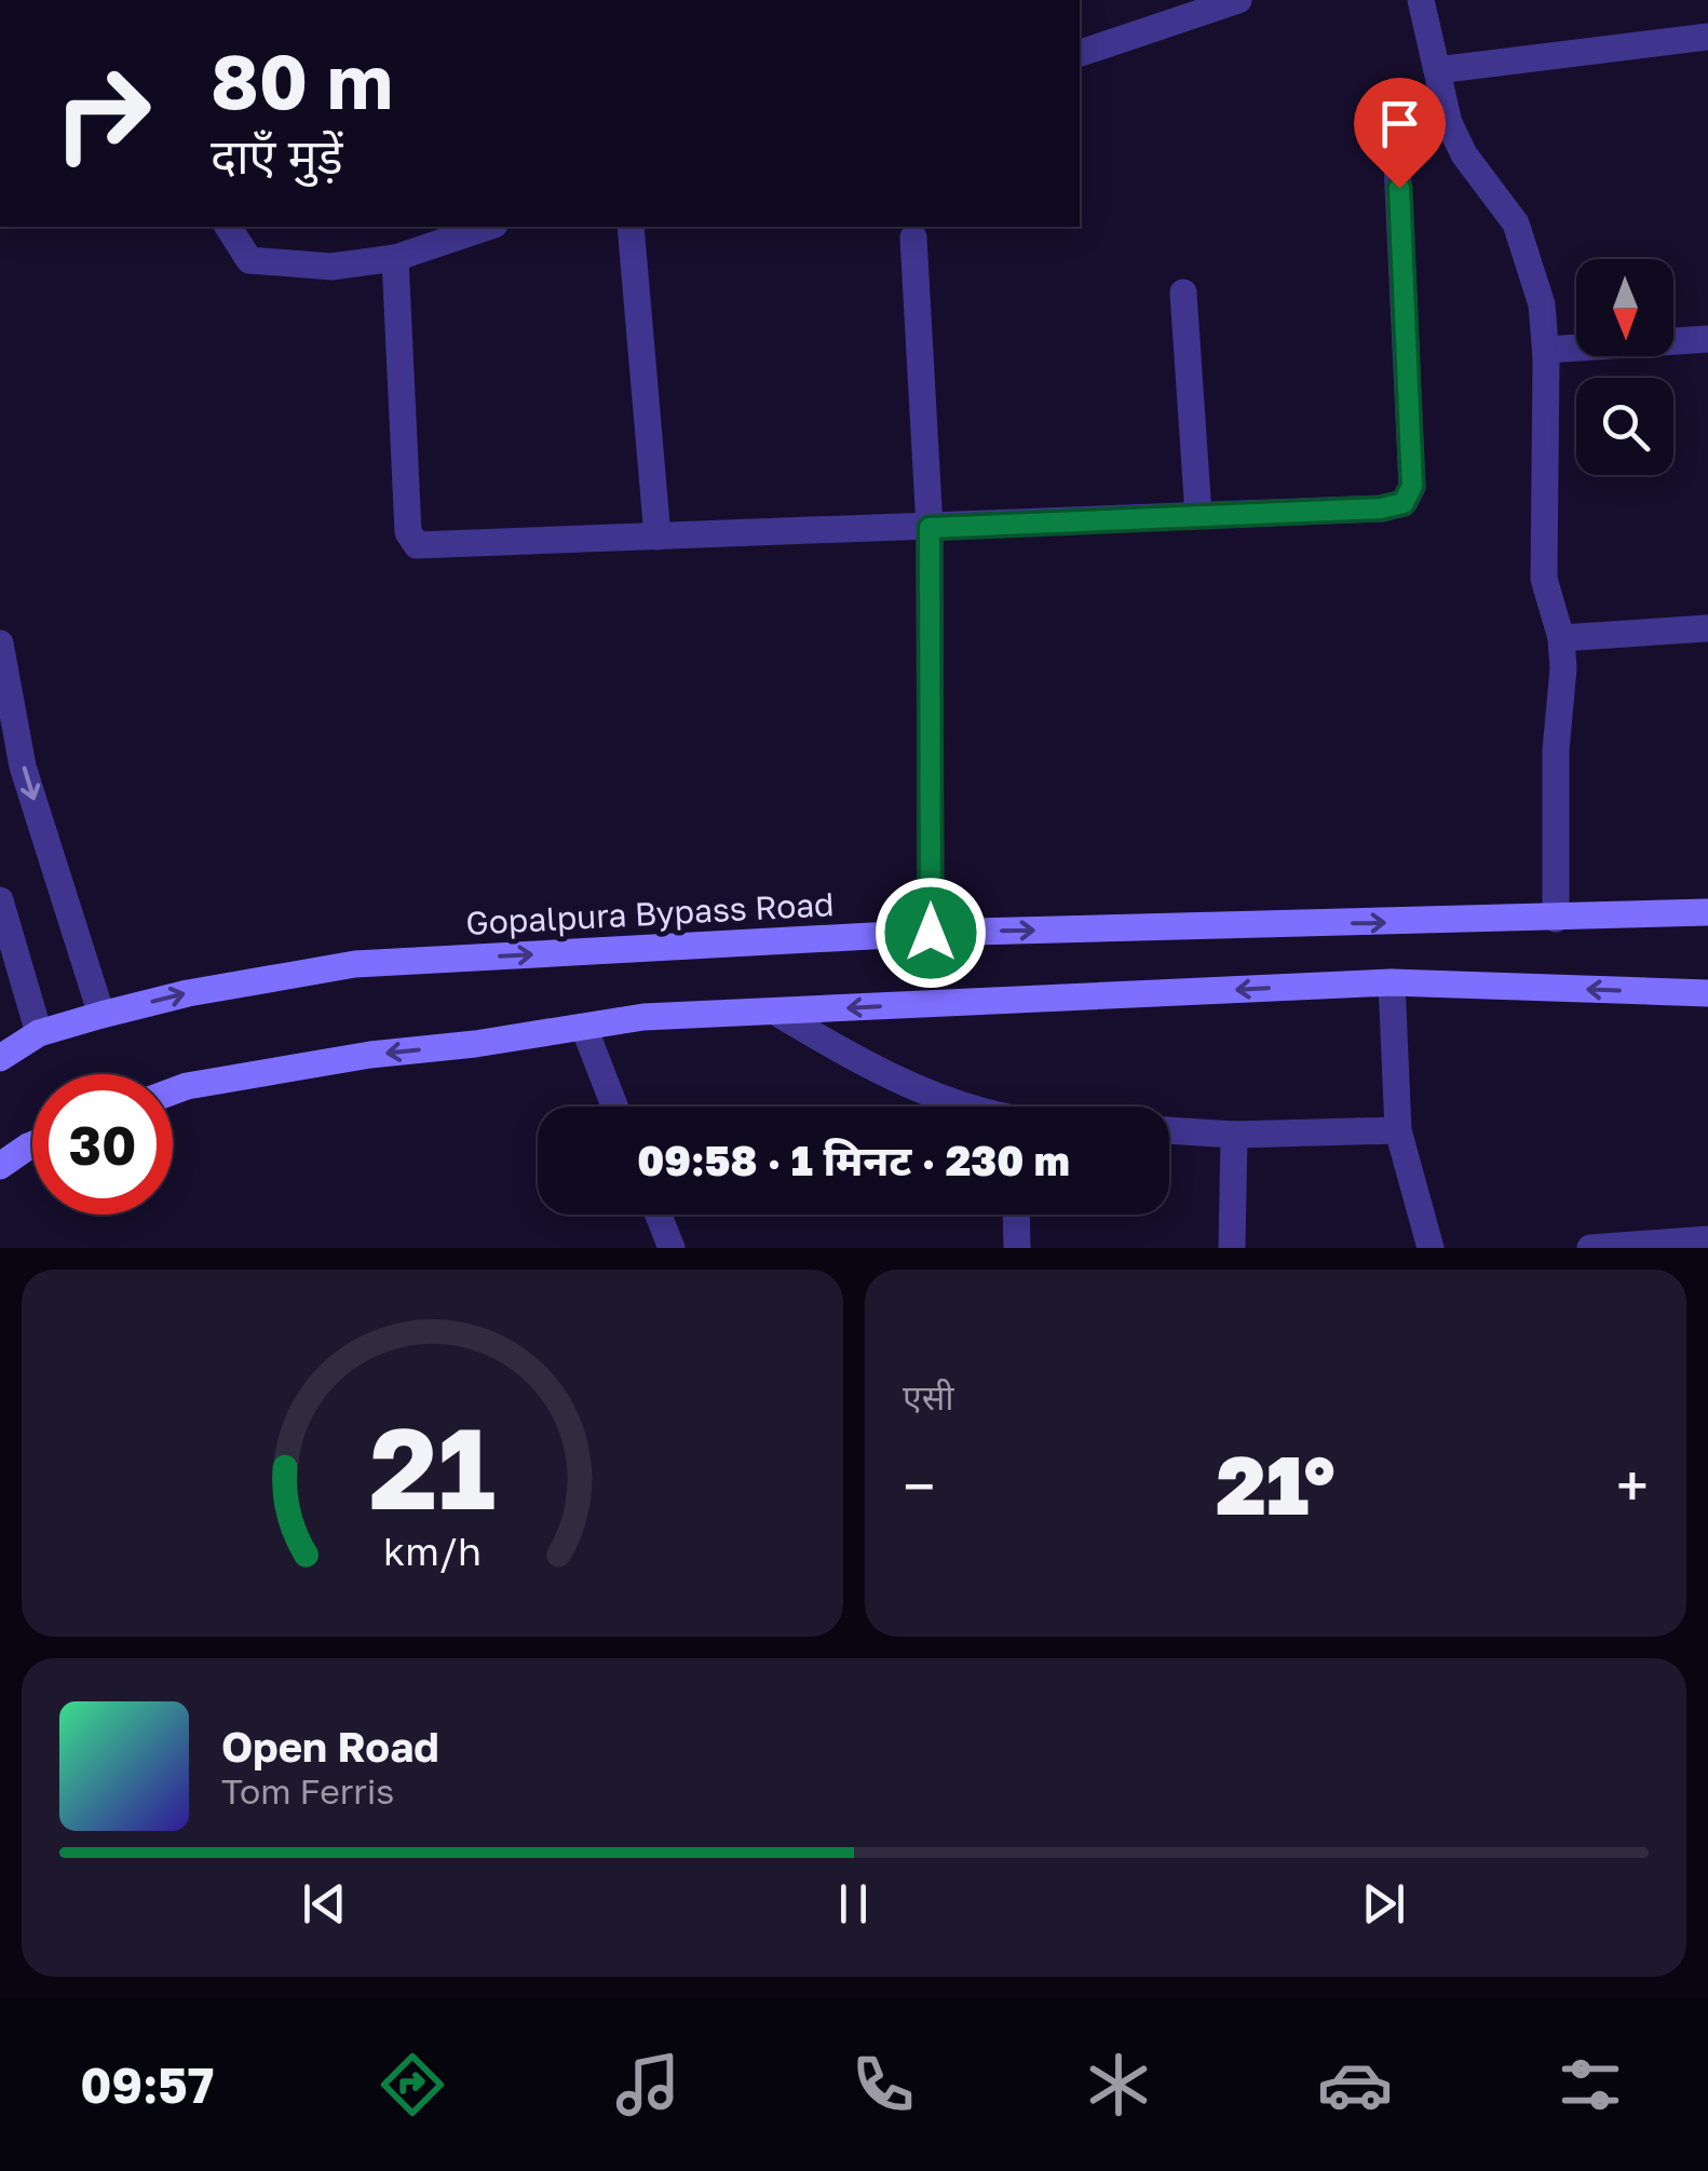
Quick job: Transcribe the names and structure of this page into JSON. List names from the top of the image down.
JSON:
{
  "streets": {
    "street": ["Gopalpura Bypass Road"]
  },
  "north": "bottom",
  "page": {
    "turn": ["80 m", "दाएँ मुड़ें"],
    "limit": "30",
    "trip": "09:58 · 1 मिनट · 230 m",
    "tile": "एसी",
    "heat": ["−", "21°", "+"],
    "song": ["Open Road", "Tom Ferris"],
    "tabs": "09:57",
    "gauge": ["21", "km/h"]
  }
}
